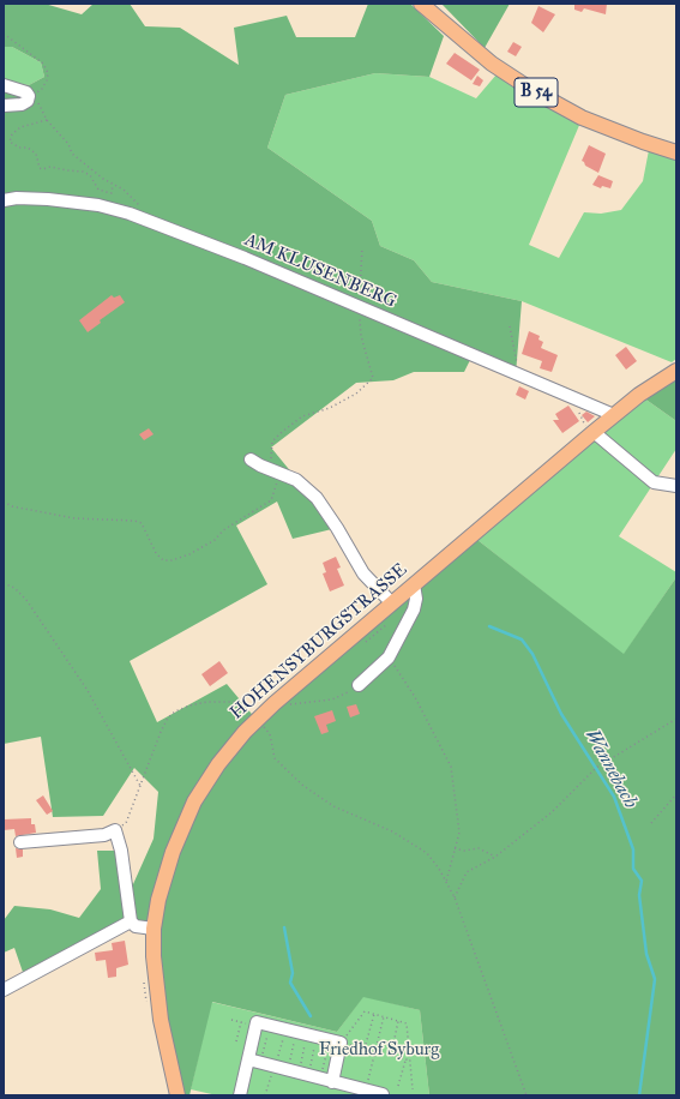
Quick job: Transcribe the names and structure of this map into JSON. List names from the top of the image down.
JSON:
{
  "streets": {
    "main road": ["B 54", "HOHENSYBURGSTRASSE"],
    "street": ["AM KLUSENBERG"]
  },
  "crossings": [
    ["AM KLUSENBERG", "HOHENSYBURGSTRASSE"]
  ],
  "water": ["Wannebach"],
  "parks": ["Friedhof Syburg"]
}
